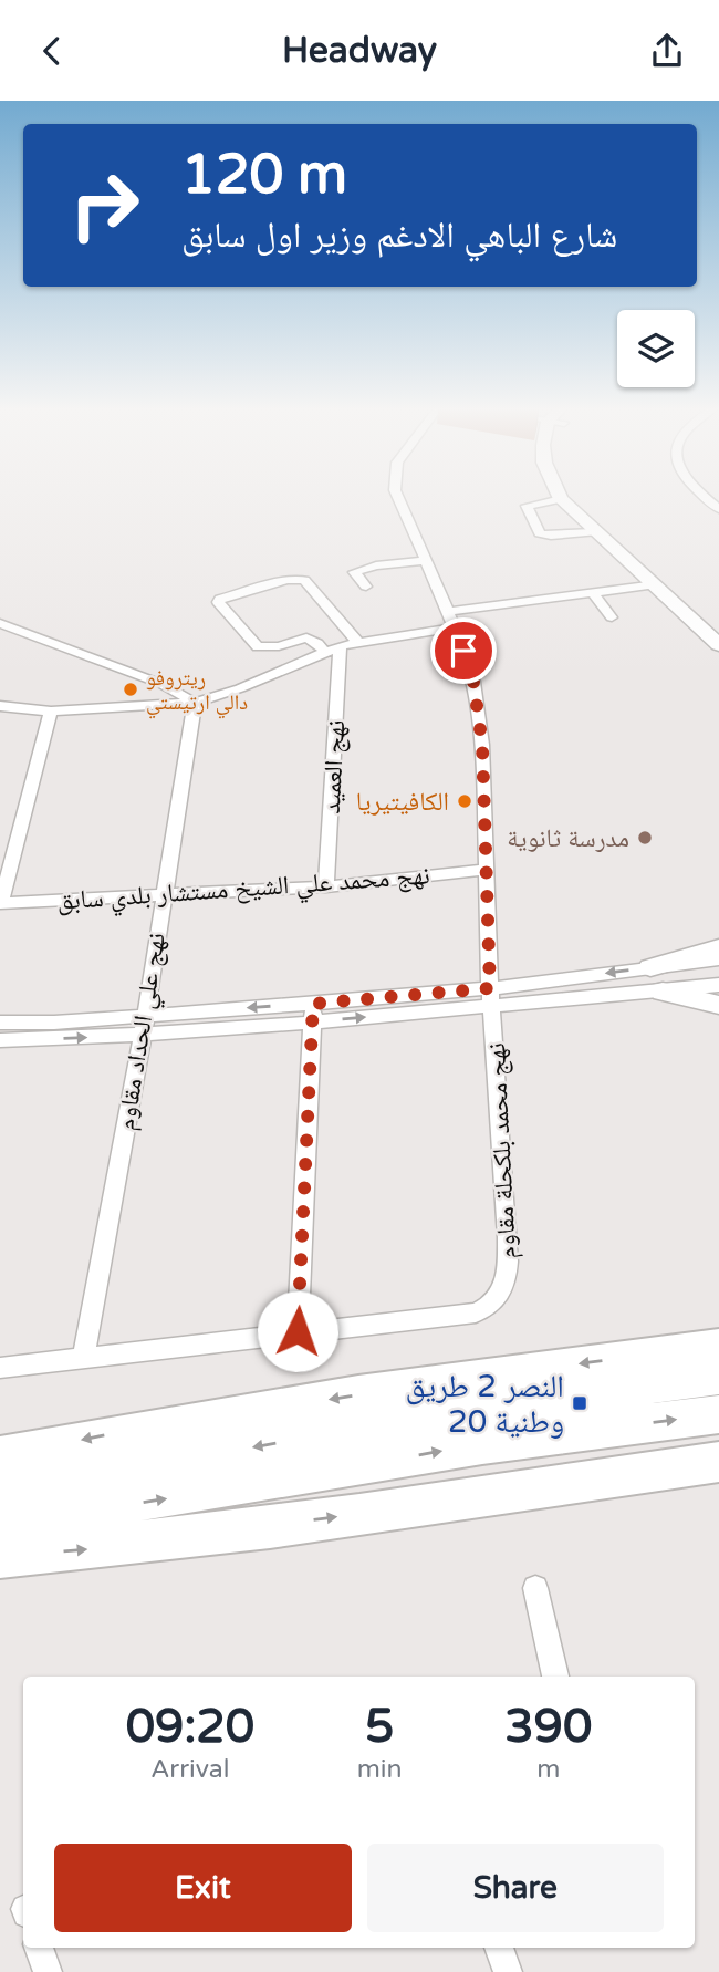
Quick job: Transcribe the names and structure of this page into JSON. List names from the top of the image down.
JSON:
{
  "streets": {
    "street": [
      "نهج العميد",
      "نهج محمد علي الشيخ مستشار بلدي سابق",
      "نهج علي الحداد مقاوم",
      "نهج محمد بلكحلة مقاوم"
    ]
  },
  "crossings": [
    ["نهج العميد", "نهج محمد علي الشيخ مستشار بلدي سابق"],
    ["نهج محمد علي الشيخ مستشار بلدي سابق", "نهج علي الحداد مقاوم"],
    ["نهج محمد علي الشيخ مستشار بلدي سابق", "نهج محمد بلكحلة مقاوم"],
    ["نهج علي الحداد مقاوم", "نهج محمد بلكحلة مقاوم"]
  ],
  "places": {
    "other": ["ريتروفو دالي ارتيستي", "الكافيتيريا", "مدرسة ثانوية"],
    "transit": ["النصر 2 طريق وطنية 20"]
  },
  "page": {
    "header": "Headway",
    "turn": ["120 m", "شارع الباهي الادغم وزير اول سابق"],
    "eta": [
      "09:20",
      "Arrival",
      "5",
      "min",
      "390",
      "m"
    ],
    "buttons": ["Exit", "Share"]
  }
}
